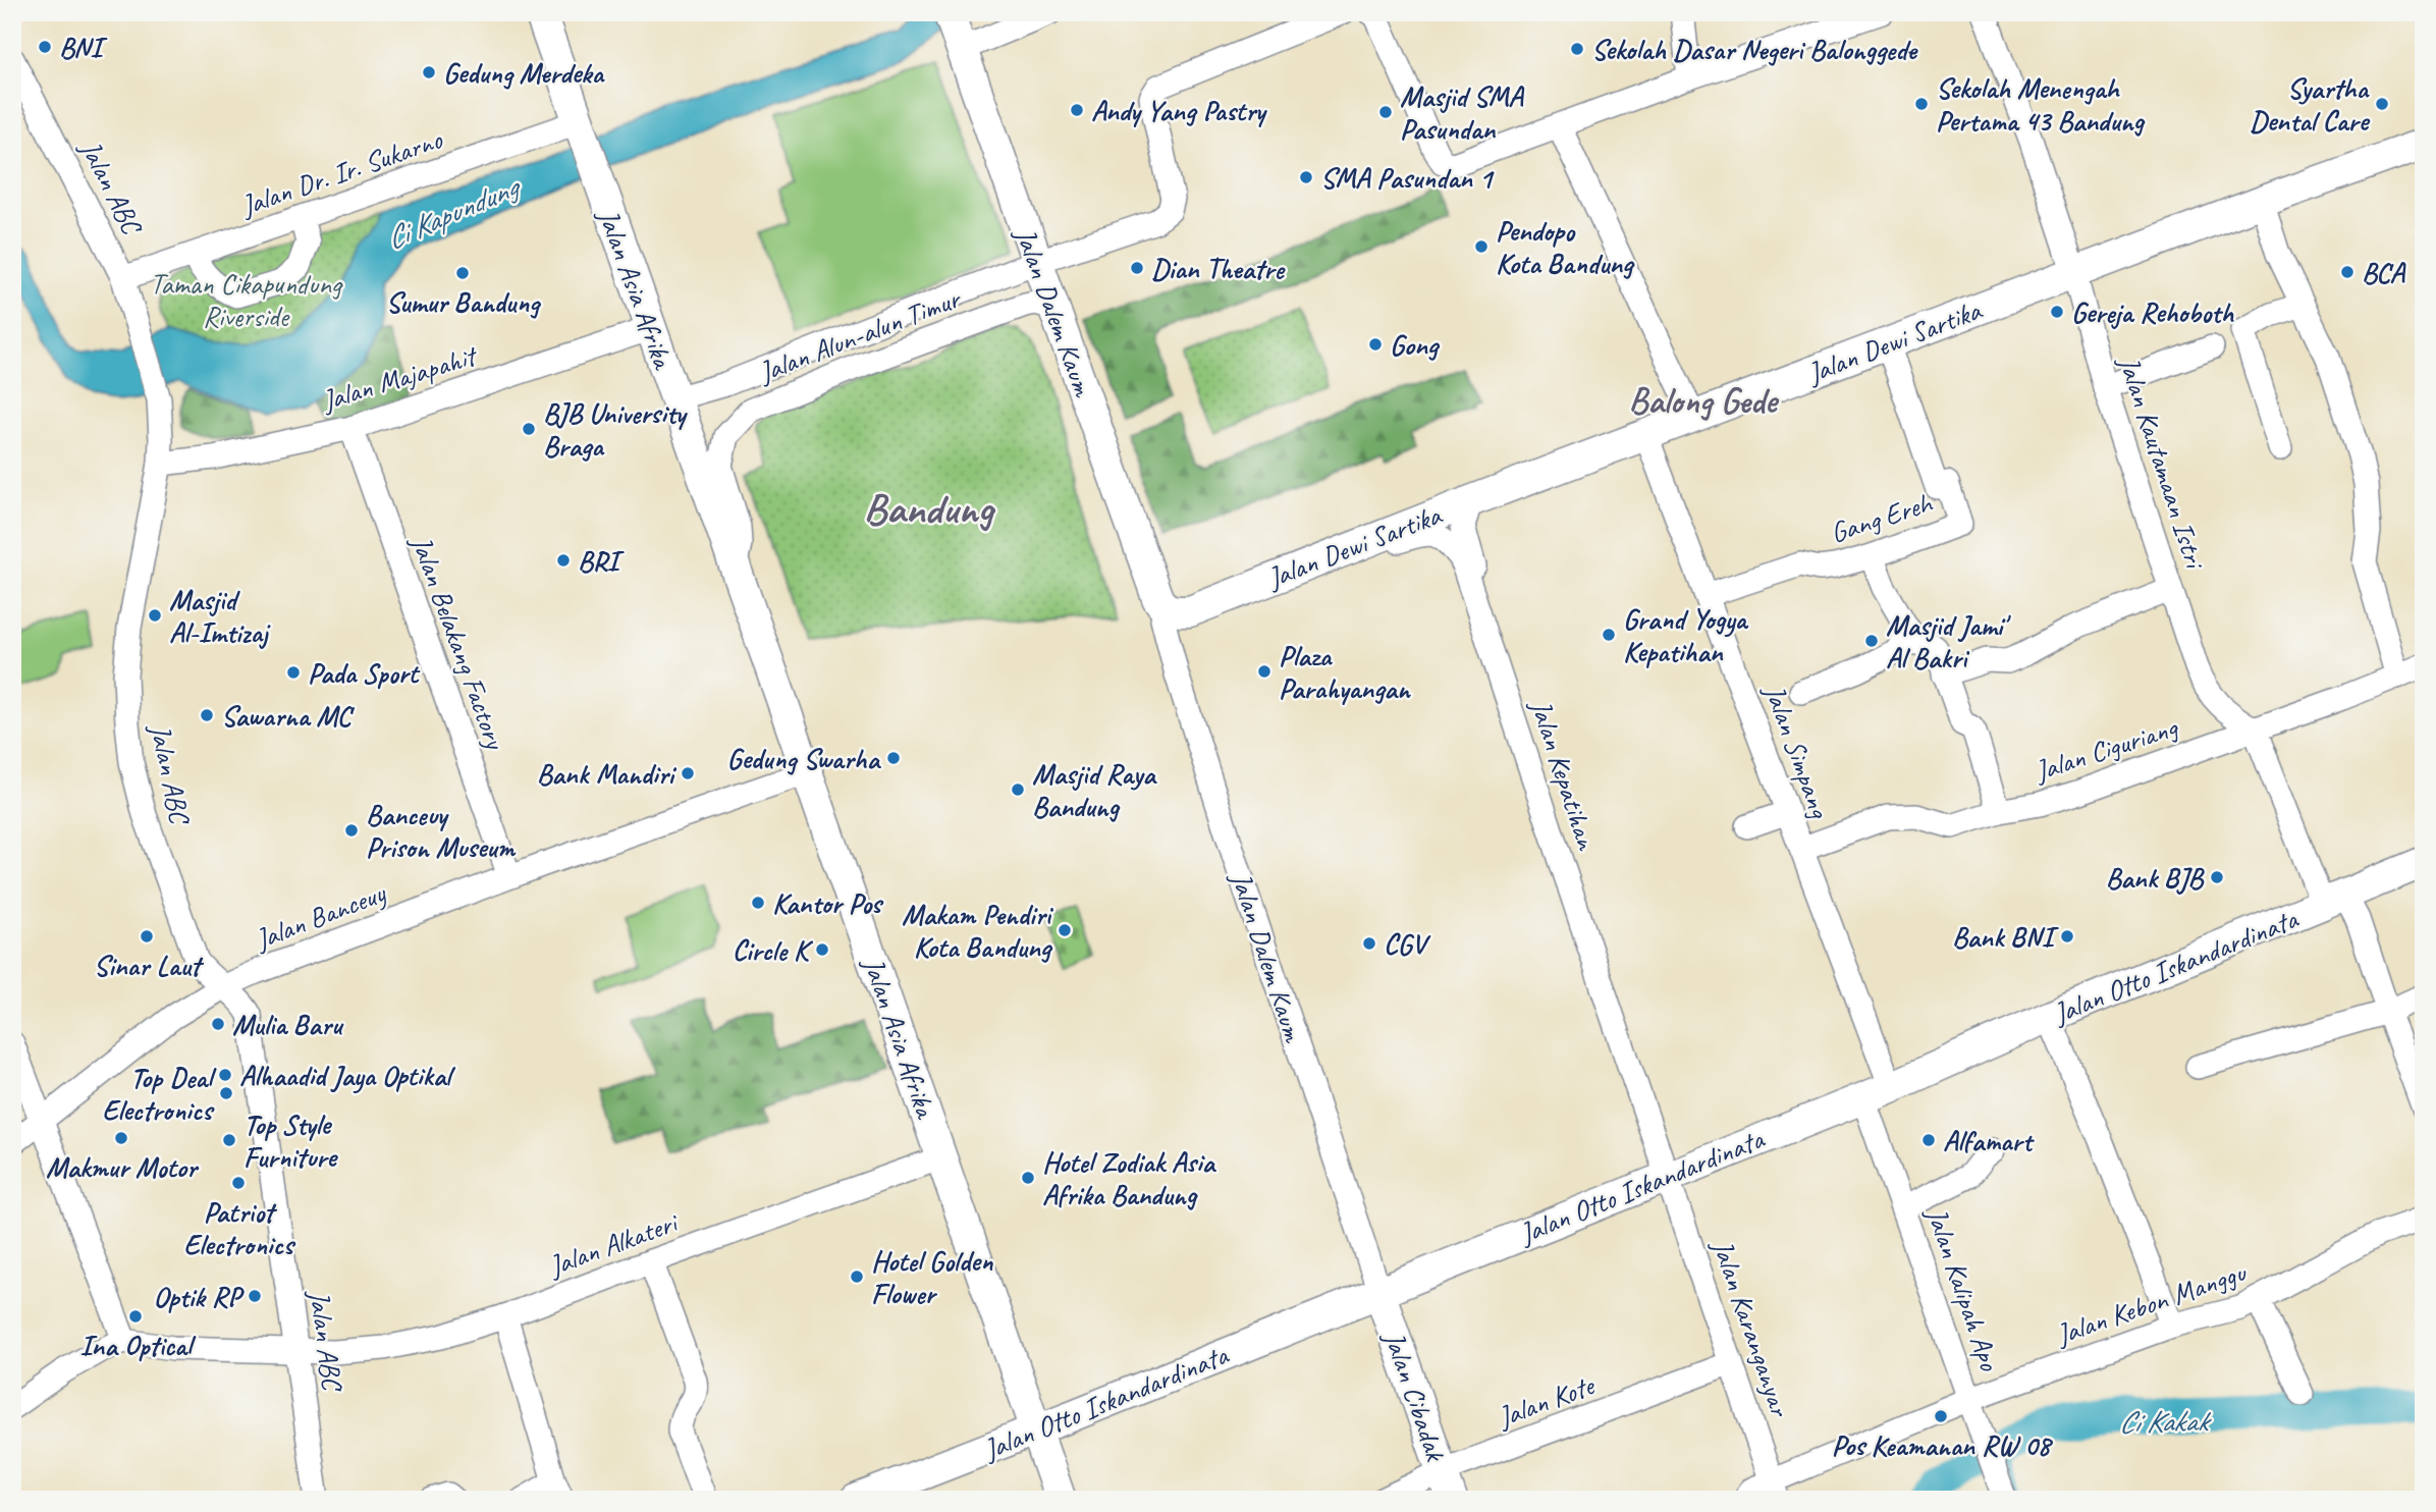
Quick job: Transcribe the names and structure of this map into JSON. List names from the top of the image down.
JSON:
{
  "streets": {
    "main road": [
      "Jalan Asia Afrika",
      "Jalan Dalem Kaum",
      "Jalan Dewi Sartika",
      "Jalan Otto Iskandardinata",
      "Jalan Cibadak"
    ],
    "street": [
      "Jalan Dr. Ir. Sukarno",
      "Jalan ABC",
      "Jalan Alun-alun Timur",
      "Jalan Majapahit",
      "Jalan Kautamaan Istri",
      "Gang Ereh",
      "Jalan Belakang Factory",
      "Jalan Ciguriang",
      "Jalan Simpang",
      "Jalan Kepatihan",
      "Jalan Banceuy",
      "Jalan Alkateri",
      "Jalan Kalipah Apo",
      "Jalan Kebon Manggu",
      "Jalan Karanganyar",
      "Jalan Kote"
    ]
  },
  "crossings": [
    ["Jalan Dr. Ir. Sukarno", "Jalan ABC"],
    ["Jalan Dr. Ir. Sukarno", "Jalan Asia Afrika"],
    ["Jalan ABC", "Jalan Majapahit"],
    ["Jalan ABC", "Jalan Banceuy"],
    ["Jalan ABC", "Jalan Alkateri"],
    ["Jalan Asia Afrika", "Jalan Alun-alun Timur"],
    ["Jalan Asia Afrika", "Jalan Majapahit"],
    ["Jalan Asia Afrika", "Jalan Banceuy"],
    ["Jalan Asia Afrika", "Jalan Otto Iskandardinata"],
    ["Jalan Asia Afrika", "Jalan Alkateri"],
    ["Jalan Dalem Kaum", "Jalan Alun-alun Timur"],
    ["Jalan Dalem Kaum", "Jalan Dewi Sartika"],
    ["Jalan Dalem Kaum", "Jalan Otto Iskandardinata"],
    ["Jalan Dalem Kaum", "Jalan Cibadak"],
    ["Jalan Dewi Sartika", "Jalan Kautamaan Istri"],
    ["Jalan Dewi Sartika", "Gang Ereh"],
    ["Jalan Dewi Sartika", "Jalan Simpang"],
    ["Jalan Dewi Sartika", "Jalan Kepatihan"],
    ["Jalan Majapahit", "Jalan Belakang Factory"],
    ["Jalan Kautamaan Istri", "Jalan Ciguriang"],
    ["Gang Ereh", "Jalan Simpang"],
    ["Jalan Belakang Factory", "Jalan Banceuy"],
    ["Jalan Ciguriang", "Jalan Simpang"],
    ["Jalan Simpang", "Jalan Otto Iskandardinata"],
    ["Jalan Simpang", "Jalan Kalipah Apo"],
    ["Jalan Kepatihan", "Jalan Otto Iskandardinata"],
    ["Jalan Kepatihan", "Jalan Karanganyar"],
    ["Jalan Otto Iskandardinata", "Jalan Kalipah Apo"],
    ["Jalan Otto Iskandardinata", "Jalan Karanganyar"],
    ["Jalan Otto Iskandardinata", "Jalan Cibadak"],
    ["Jalan Kalipah Apo", "Jalan Kebon Manggu"],
    ["Jalan Kebon Manggu", "Jalan Karanganyar"],
    ["Jalan Karanganyar", "Jalan Kote"],
    ["Jalan Cibadak", "Jalan Kote"]
  ],
  "districts": ["Balong Gede", "Bandung"],
  "water": ["Ci Kapundung", "Ci Kakak"],
  "parks": ["Taman Cikapundung Riverside"],
  "places": [
    "BNI",
    "Sekolah Dasar Negeri Balonggede",
    "Gedung Merdeka",
    "Sekolah Menengah Pertama 43 Bandung",
    "Syartha Dental Care",
    "Andy Yang Pastry",
    "Masjid SMA Pasundan",
    "SMA Pasundan 1",
    "Pendopo Kota Bandung",
    "Dian Theatre",
    "BCA",
    "Sumur Bandung",
    "Gereja Rehoboth",
    "Gong",
    "BJB University Braga",
    "BRI",
    "Masjid Al-Imtizaj",
    "Grand Yogya Kepatihan",
    "Masjid Jami' Al Bakri",
    "Plaza Parahyangan",
    "Pada Sport",
    "Sawarna MC",
    "Gedung Swarha",
    "Bank Mandiri",
    "Masjid Raya Bandung",
    "Banceuy Prison Museum",
    "Bank BJB",
    "Kantor Pos",
    "Makam Pendiri Kota Bandung",
    "Sinar Laut",
    "Bank BNI",
    "CGV",
    "Circle K",
    "Mulia Baru",
    "Alhaadid Jaya Optikal",
    "Top Deal Electronics",
    "Makmur Motor",
    "Top Style Furniture",
    "Alfamart",
    "Hotel Zodiak Asia Afrika Bandung",
    "Patriot Electronics",
    "Hotel Golden Flower",
    "Optik RP",
    "Ina Optical",
    "Pos Keamanan RW 08"
  ]
}
